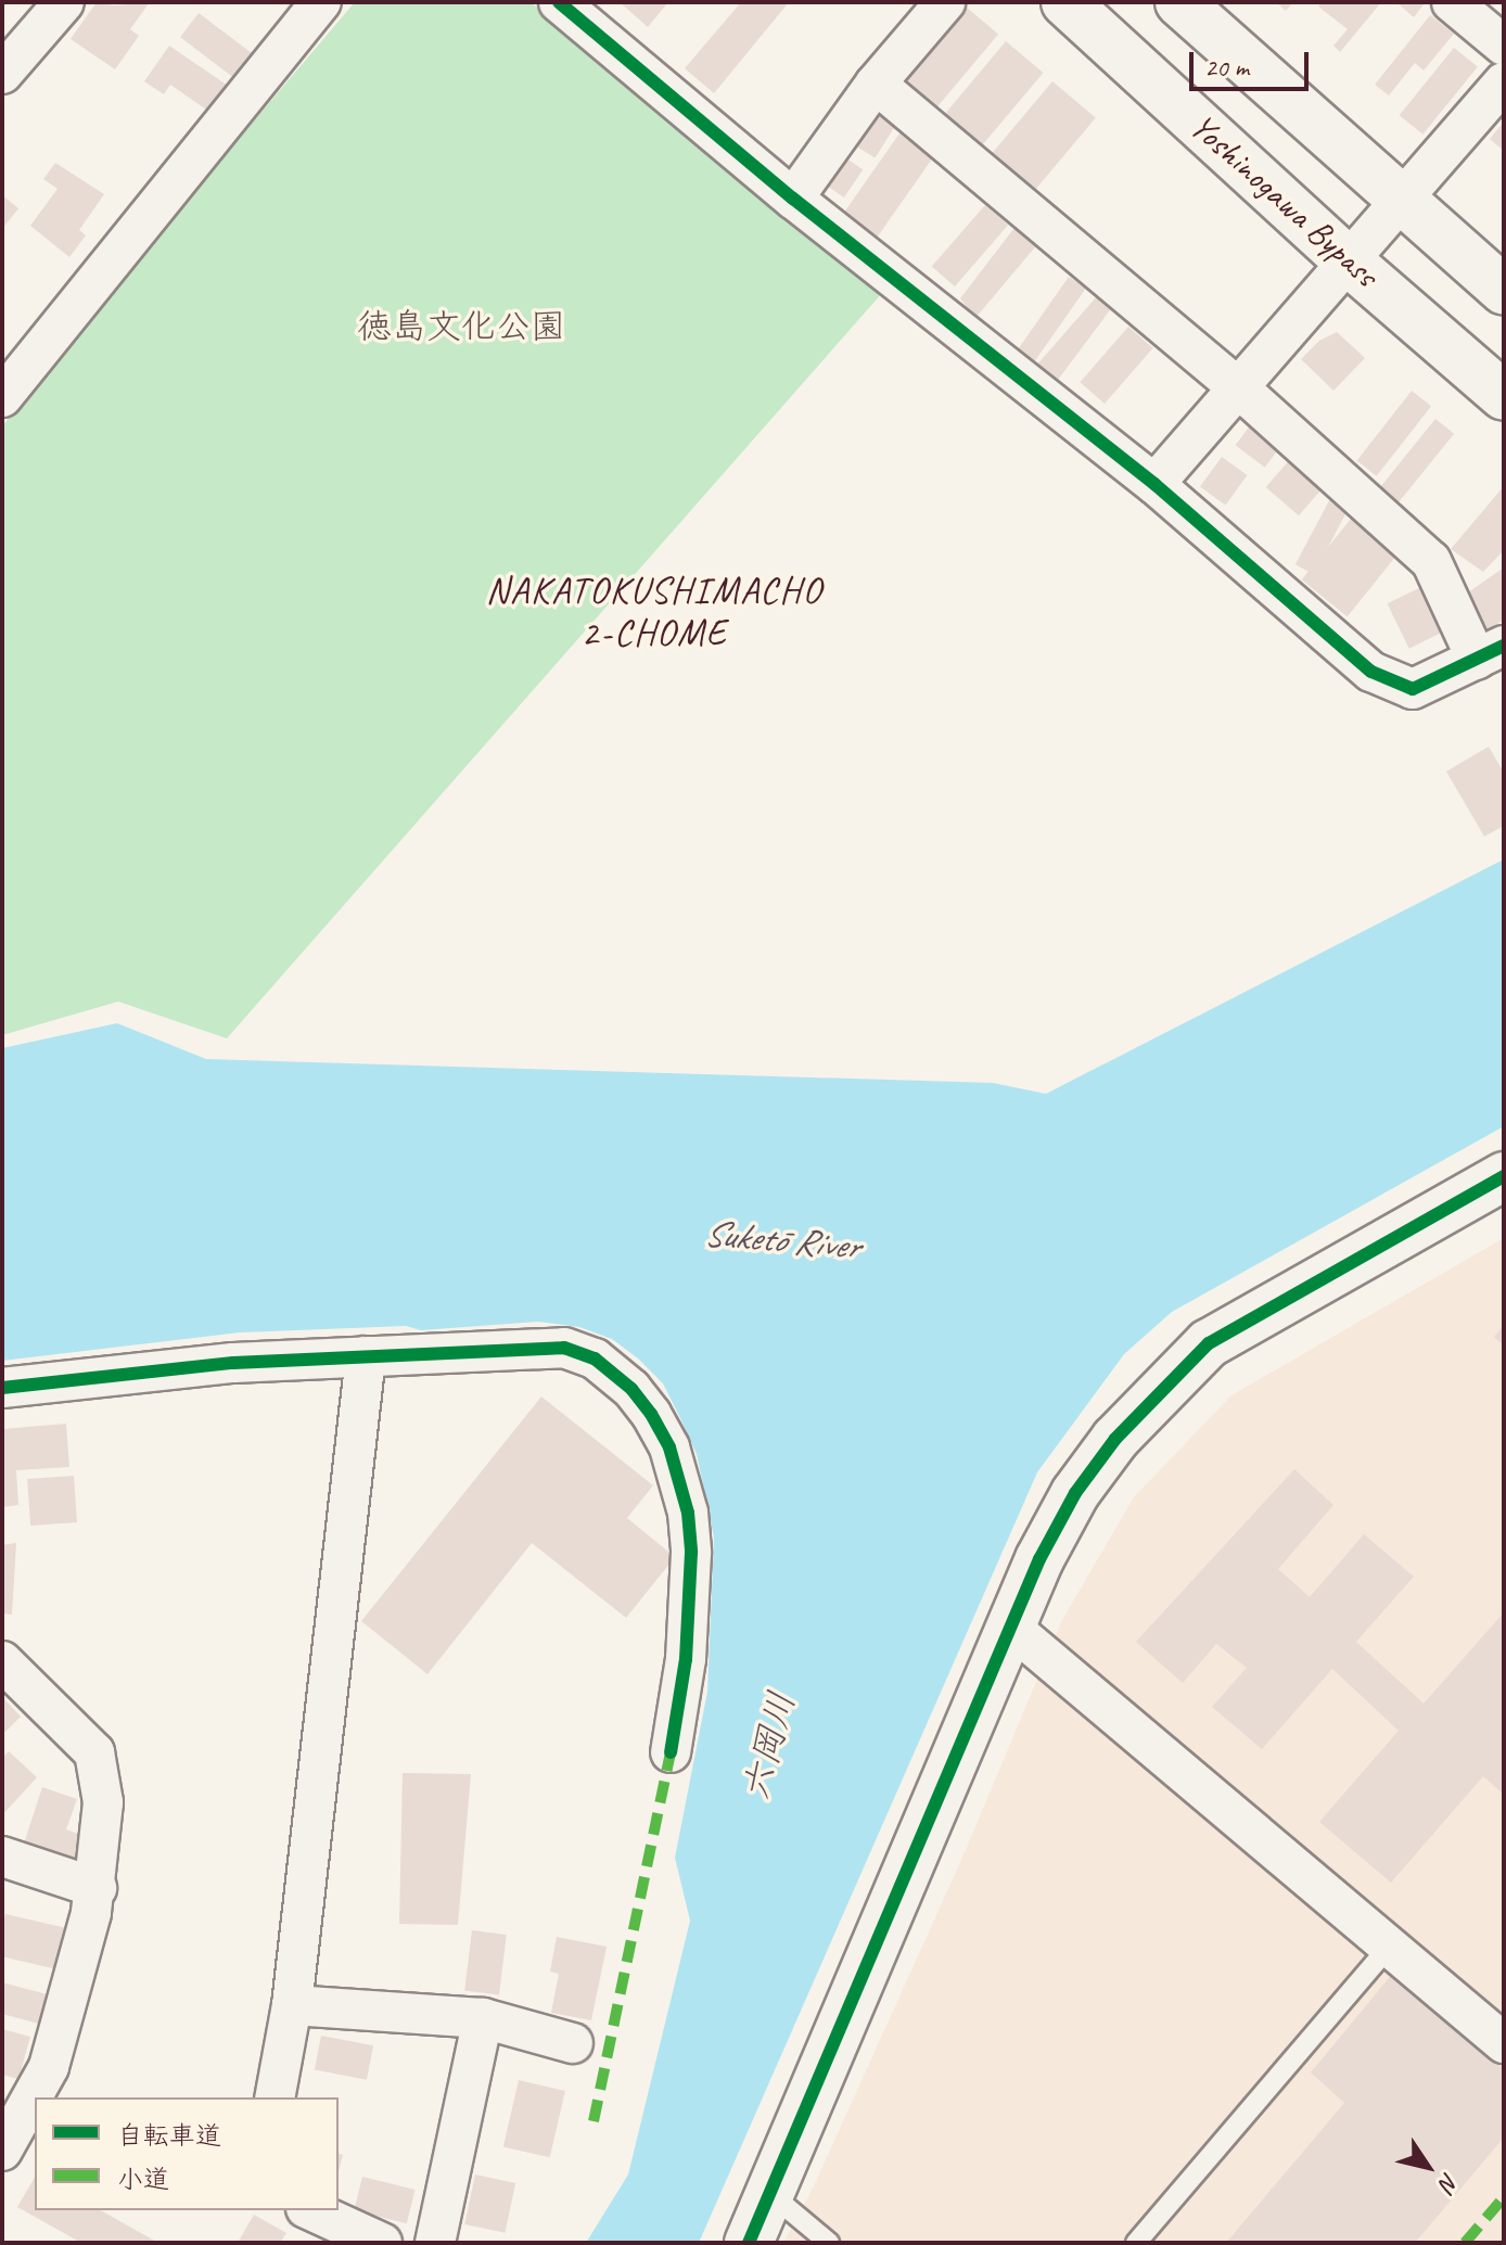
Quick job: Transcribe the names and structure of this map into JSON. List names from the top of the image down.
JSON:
{
  "streets": {
    "main road": ["Yoshinogawa Bypass"]
  },
  "districts": ["NAKATOKUSHIMACHO 2-CHOME"],
  "water": ["Suketō River", "六岡川"],
  "parks": ["徳島文化公園"],
  "legend": ["自転車道", "小道"],
  "scale_bar": "20 m",
  "north": "bottom right"
}
